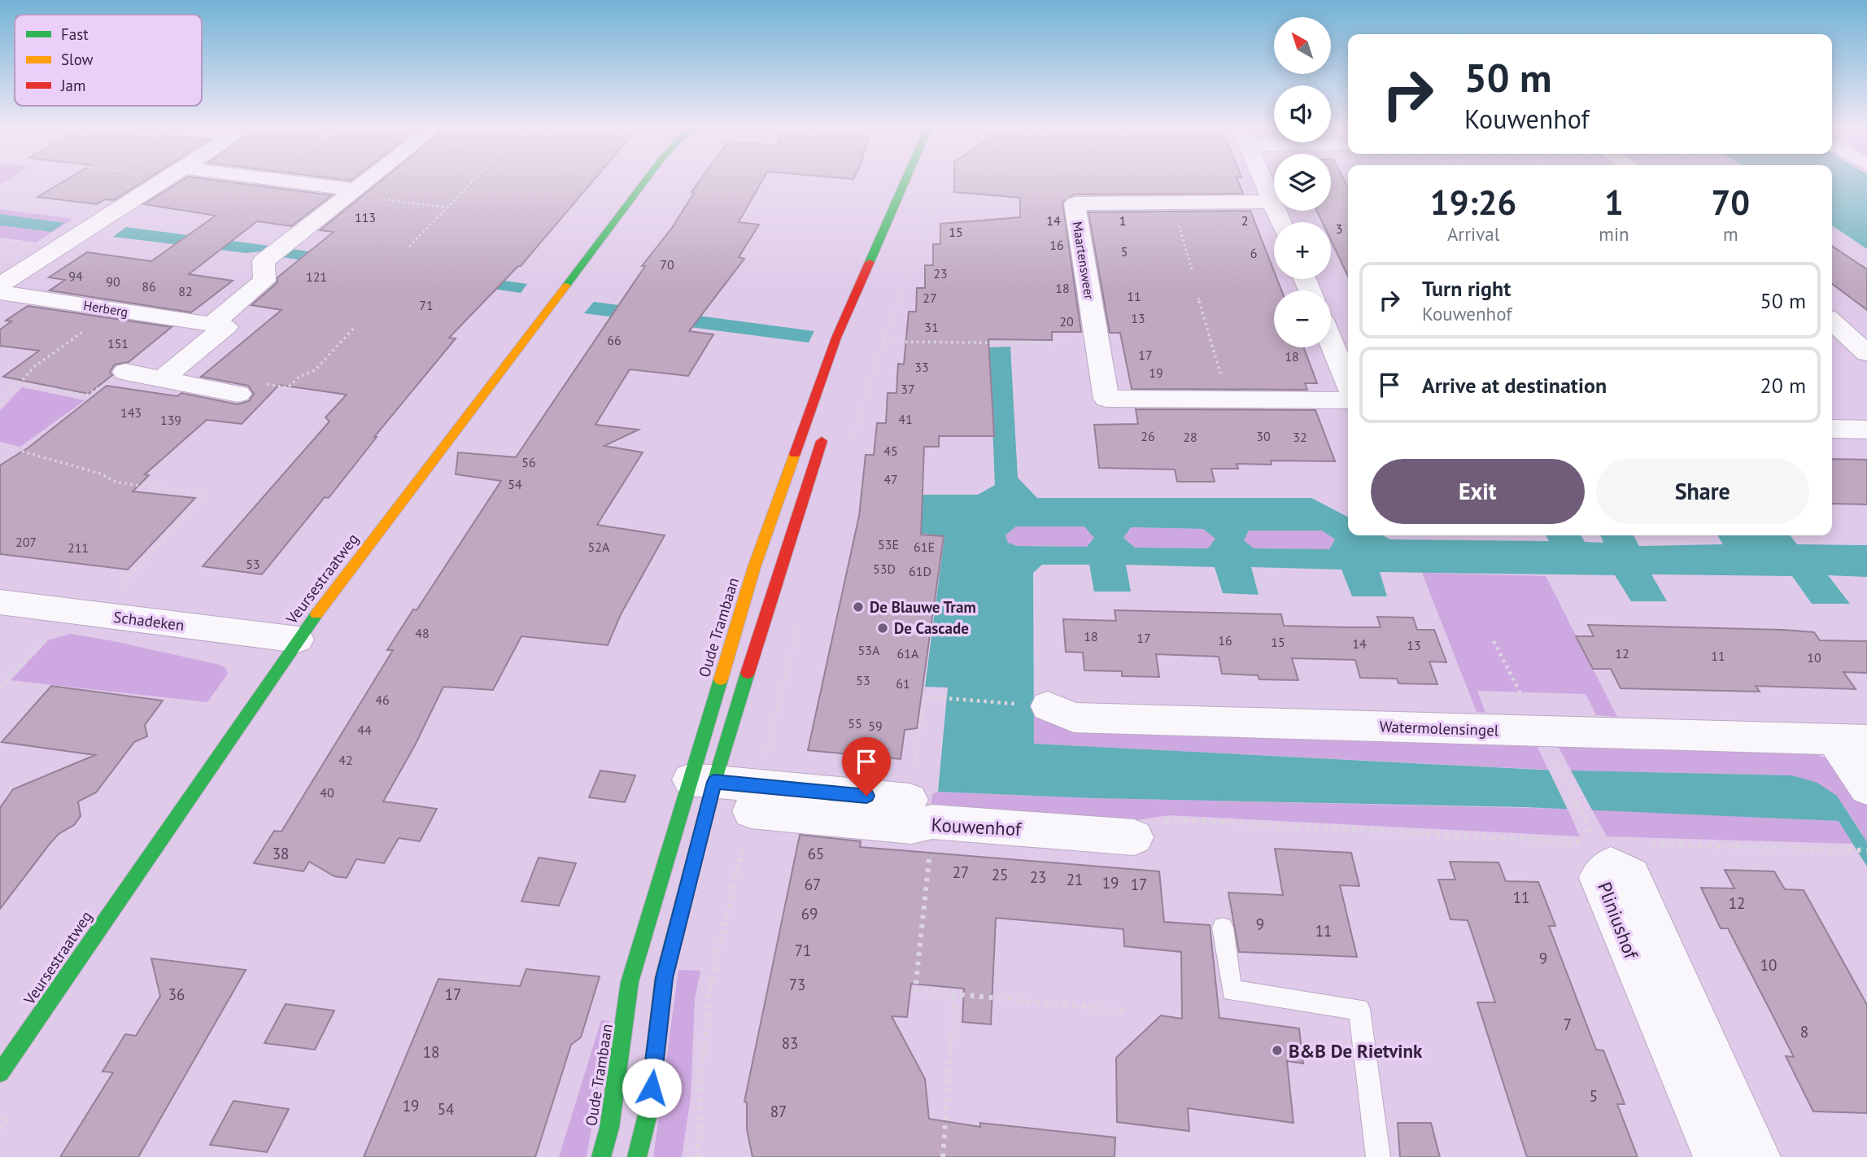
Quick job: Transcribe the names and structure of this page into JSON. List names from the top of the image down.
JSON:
{
  "streets": {
    "street": [
      "Maartensweer",
      "Herberg",
      "Veursestraatweg",
      "Schadeken",
      "Oude Trambaan",
      "Watermolensingel",
      "Kouwenhof",
      "Pliniushof"
    ]
  },
  "crossings": [
    ["Veursestraatweg", "Schadeken"],
    ["Oude Trambaan", "Kouwenhof"]
  ],
  "places": ["De Blauwe Tram", "De Cascade", "B&B De Rietvink"],
  "house_numbers": [
    "113",
    "14",
    "1",
    "2",
    "3",
    "15",
    "16",
    "5",
    "6",
    "70",
    "23",
    "94",
    "121",
    "90",
    "86",
    "18",
    "82",
    "11",
    "27",
    "71",
    "13",
    "20",
    "31",
    "66",
    "151",
    "17",
    "18",
    "33",
    "19",
    "37",
    "143",
    "41",
    "139",
    "26",
    "30",
    "28",
    "32",
    "45",
    "56",
    "47",
    "54",
    "207",
    "53E",
    "52A",
    "61E",
    "211",
    "53",
    "53D",
    "61D",
    "48",
    "18",
    "17",
    "16",
    "15",
    "14",
    "13",
    "53A",
    "61A",
    "12",
    "11",
    "10",
    "53",
    "61",
    "46",
    "55",
    "59",
    "44",
    "42",
    "40",
    "38",
    "65",
    "27",
    "25",
    "23",
    "21",
    "19",
    "67",
    "17",
    "11",
    "12",
    "69",
    "9",
    "11",
    "71",
    "9",
    "10",
    "73",
    "36",
    "17",
    "7",
    "8",
    "83",
    "18",
    "5",
    "19",
    "54",
    "87"
  ],
  "legend": ["Fast", "Slow", "Jam"],
  "north": "top left",
  "page": {
    "map_buttons": ["+", "−"],
    "turn": ["50 m", "Kouwenhof"],
    "eta": [
      "19:26",
      "Arrival",
      "1",
      "min",
      "70",
      "m"
    ],
    "list": [
      {
        "name": "Turn right",
        "note": "Kouwenhof",
        "value": "50 m"
      },
      {
        "name": "Arrive at destination",
        "value": "20 m"
      }
    ],
    "buttons": ["Exit", "Share"]
  }
}
